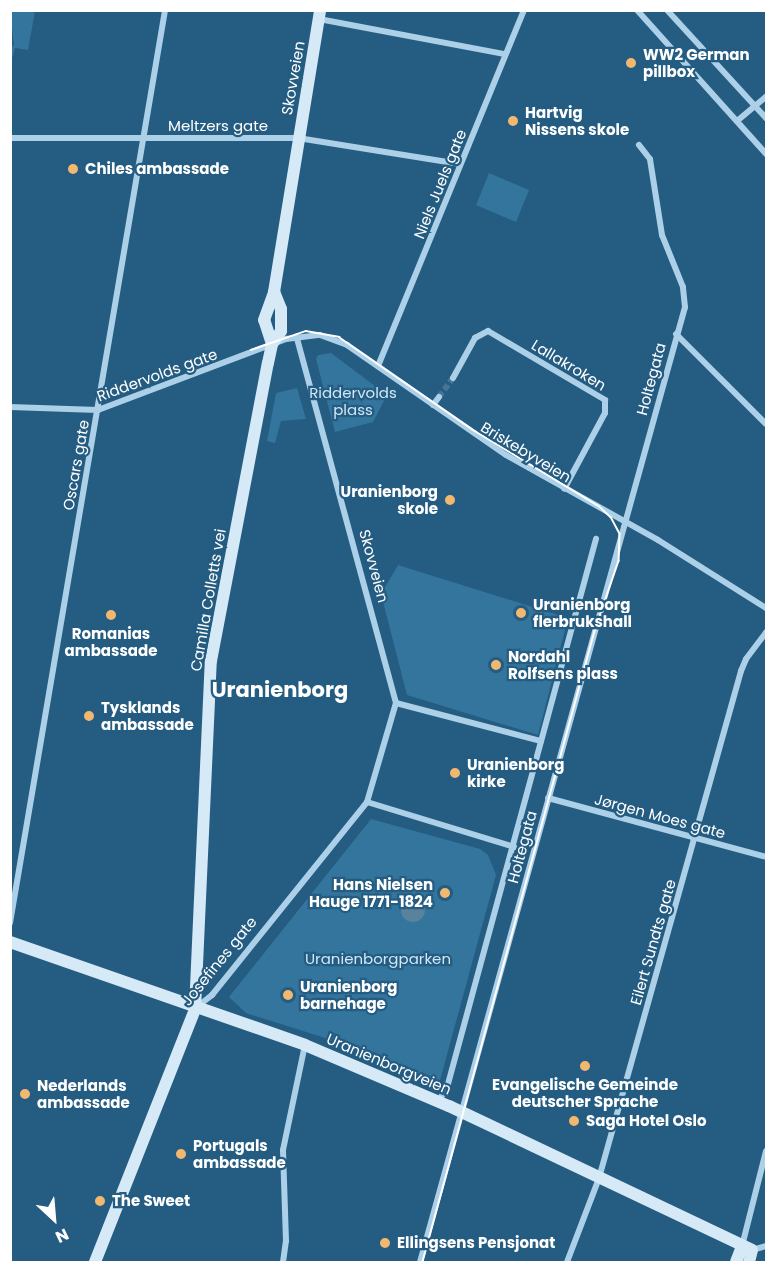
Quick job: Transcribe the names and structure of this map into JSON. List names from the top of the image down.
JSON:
{
  "streets": {
    "street": [
      "Skovveien",
      "Meltzers gate",
      "Niels Juels gate",
      "Lallakroken",
      "Riddervolds gate",
      "Holtegata",
      "Briskebyveien",
      "Oscars gate",
      "Camilla Colletts vei",
      "Jørgen Moes gate",
      "Eilert Sundts gate",
      "Josefines gate",
      "Uranienborgveien"
    ]
  },
  "crossings": [
    ["Skovveien", "Meltzers gate"],
    ["Skovveien", "Riddervolds gate"],
    ["Skovveien", "Briskebyveien"],
    ["Skovveien", "Camilla Colletts vei"],
    ["Meltzers gate", "Niels Juels gate"],
    ["Meltzers gate", "Oscars gate"],
    ["Niels Juels gate", "Briskebyveien"],
    ["Lallakroken", "Briskebyveien"],
    ["Riddervolds gate", "Briskebyveien"],
    ["Riddervolds gate", "Oscars gate"],
    ["Riddervolds gate", "Camilla Colletts vei"],
    ["Holtegata", "Briskebyveien"],
    ["Holtegata", "Jørgen Moes gate"],
    ["Holtegata", "Josefines gate"],
    ["Holtegata", "Uranienborgveien"],
    ["Briskebyveien", "Camilla Colletts vei"],
    ["Camilla Colletts vei", "Josefines gate"],
    ["Camilla Colletts vei", "Uranienborgveien"],
    ["Jørgen Moes gate", "Eilert Sundts gate"],
    ["Eilert Sundts gate", "Uranienborgveien"],
    ["Josefines gate", "Uranienborgveien"]
  ],
  "districts": ["Uranienborg"],
  "parks": ["Riddervolds plass", "Uranienborgparken"],
  "places": [
    "WW2 German pillbox",
    "Hartvig Nissens skole",
    "Chiles ambassade",
    "Uranienborg skole",
    "Uranienborg flerbrukshall",
    "Romanias ambassade",
    "Nordahl Rolfsens plass",
    "Tysklands ambassade",
    "Uranienborg kirke",
    "Hans Nielsen Hauge 1771-1824",
    "Uranienborg barnehage",
    "Evangelische Gemeinde deutscher Sprache",
    "Nederlands ambassade",
    "Saga Hotel Oslo",
    "Portugals ambassade",
    "The Sweet",
    "Ellingsens Pensjonat"
  ],
  "north": "bottom right"
}
